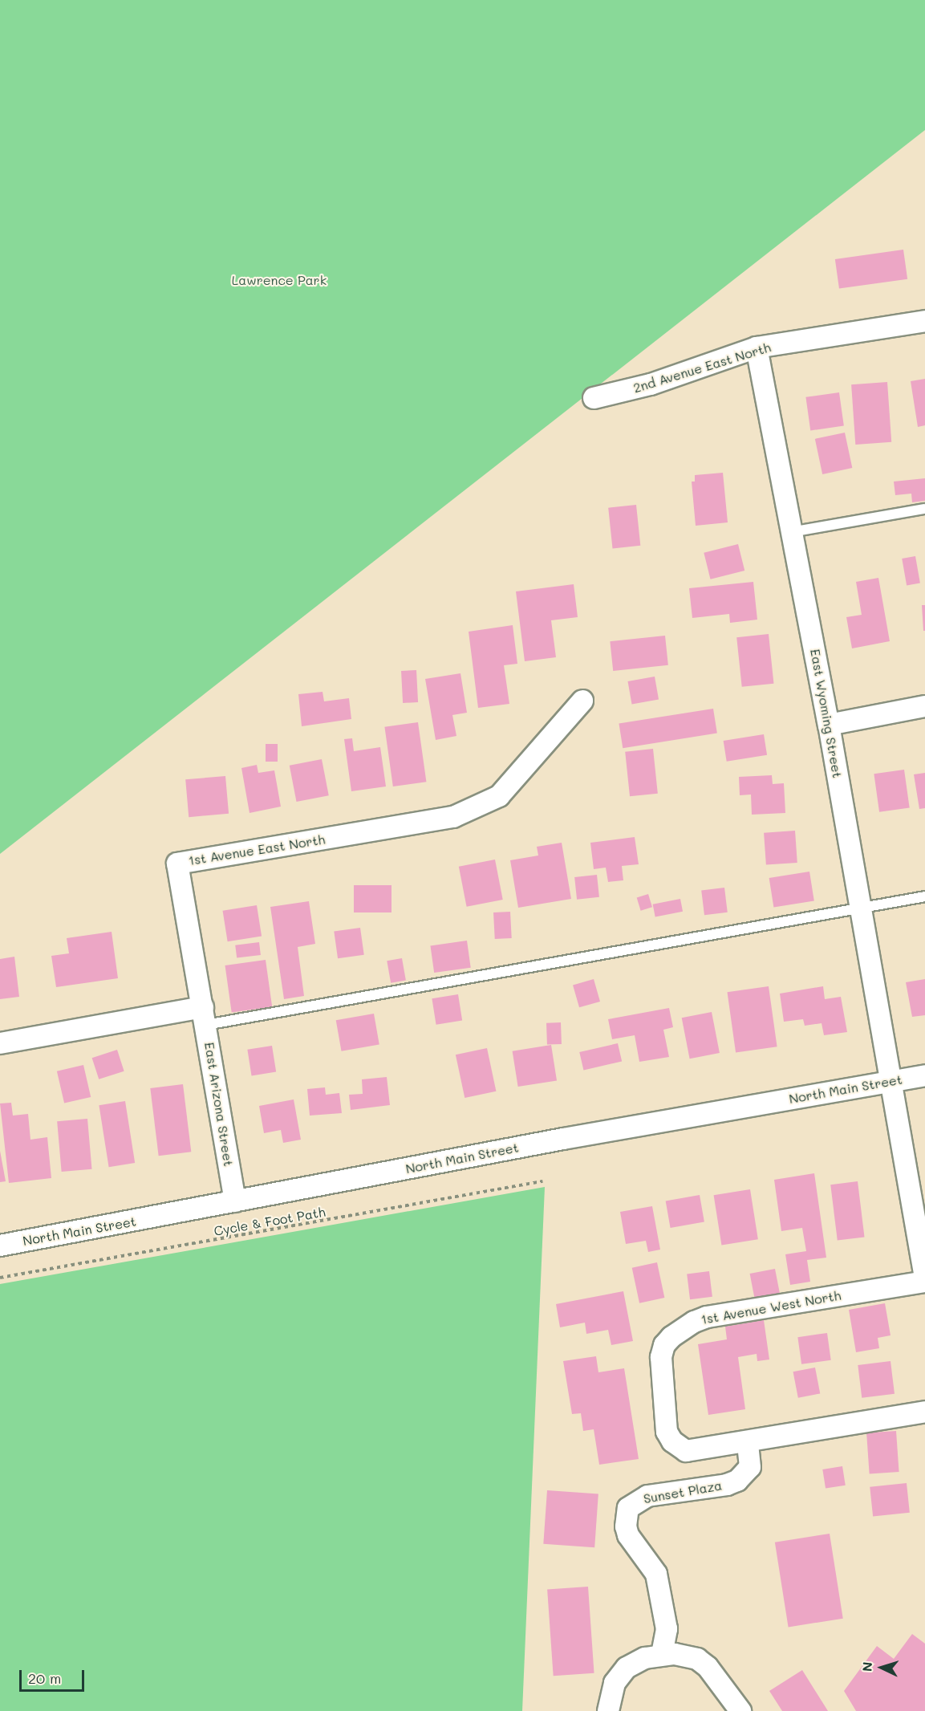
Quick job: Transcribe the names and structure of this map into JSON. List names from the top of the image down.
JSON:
{
  "streets": {
    "street": [
      "2nd Avenue East North",
      "East Wyoming Street",
      "1st Avenue East North",
      "North Main Street",
      "East Arizona Street",
      "1st Avenue West North",
      "Sunset Plaza"
    ],
    "path": ["Cycle & Foot Path"]
  },
  "crossings": [
    ["2nd Avenue East North", "East Wyoming Street"],
    ["East Wyoming Street", "North Main Street"],
    ["1st Avenue East North", "East Arizona Street"],
    ["North Main Street", "East Arizona Street"],
    ["1st Avenue West North", "Sunset Plaza"]
  ],
  "parks": ["Lawrence Park"],
  "scale_bar": "20 m",
  "north": "left"
}
